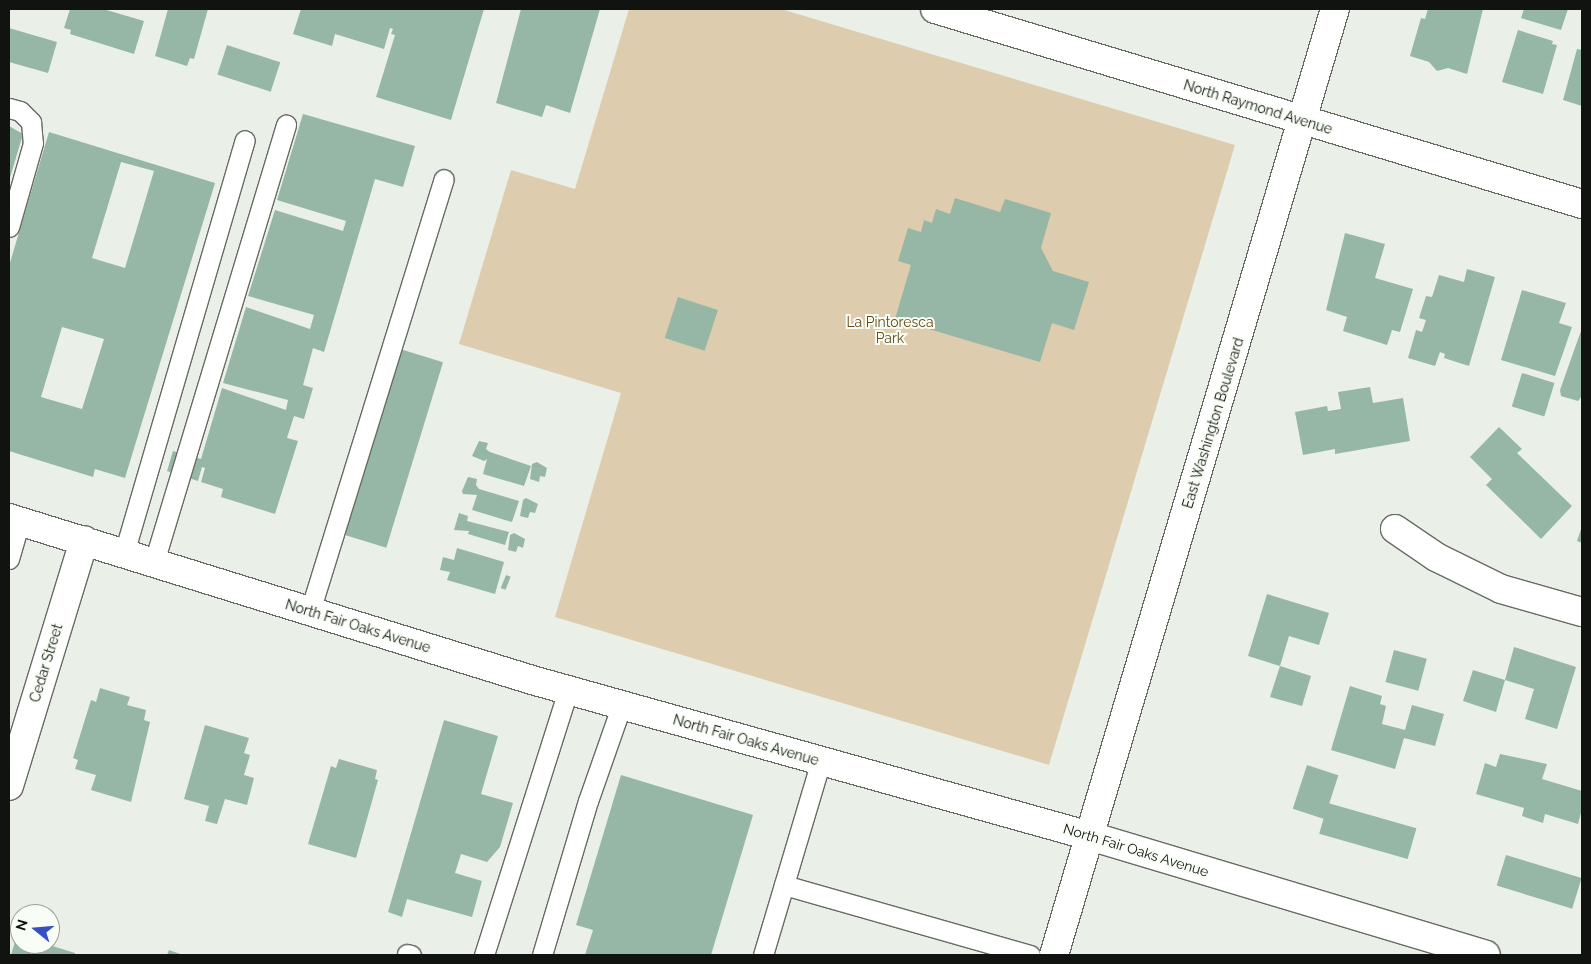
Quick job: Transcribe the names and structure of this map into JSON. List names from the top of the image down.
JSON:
{
  "streets": {
    "main road": [
      "North Raymond Avenue",
      "East Washington Boulevard",
      "North Fair Oaks Avenue",
      "Cedar Street"
    ]
  },
  "crossings": [
    ["North Raymond Avenue", "East Washington Boulevard"],
    ["East Washington Boulevard", "North Fair Oaks Avenue"],
    ["North Fair Oaks Avenue", "Cedar Street"]
  ],
  "parks": ["La Pintoresca Park"],
  "north": "left"
}
